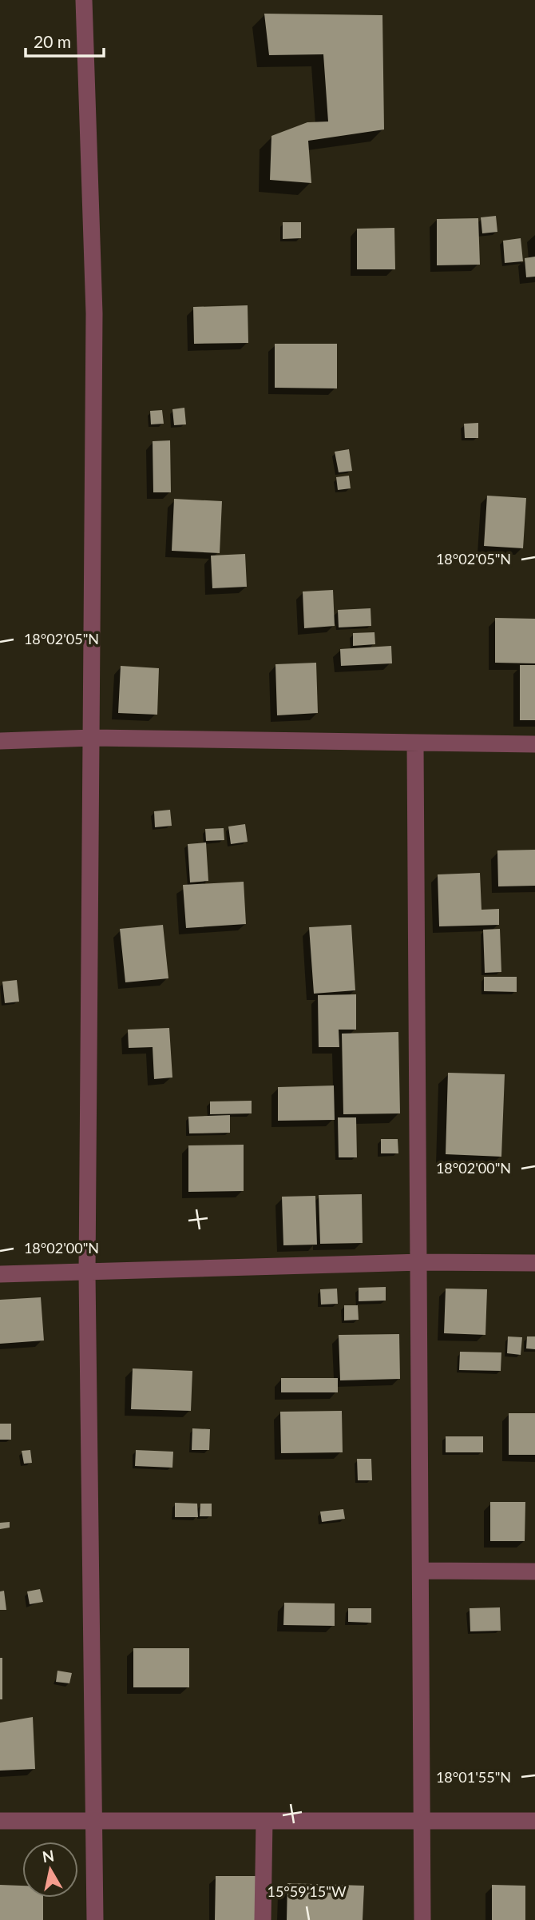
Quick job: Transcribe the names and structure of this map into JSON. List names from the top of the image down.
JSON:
{
  "scale_bar": "20 m",
  "north": "top",
  "coordinates": [
    "18°02'05\"N",
    "18°02'00\"N",
    "18°01'55\"N",
    "15°59'15\"W"
  ]
}
